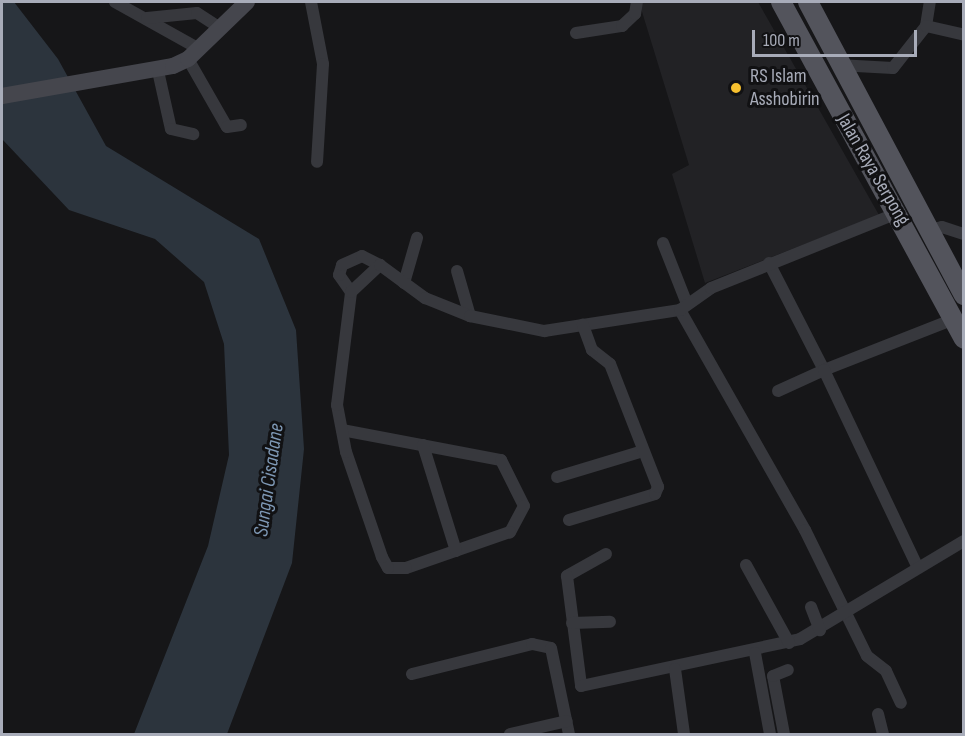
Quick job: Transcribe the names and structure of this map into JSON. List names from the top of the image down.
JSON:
{
  "streets": {
    "main road": ["Jalan Raya Serpong"]
  },
  "water": ["Sungai Cisadane"],
  "places": ["RS Islam Asshobirin"],
  "scale_bar": "100 m"
}
